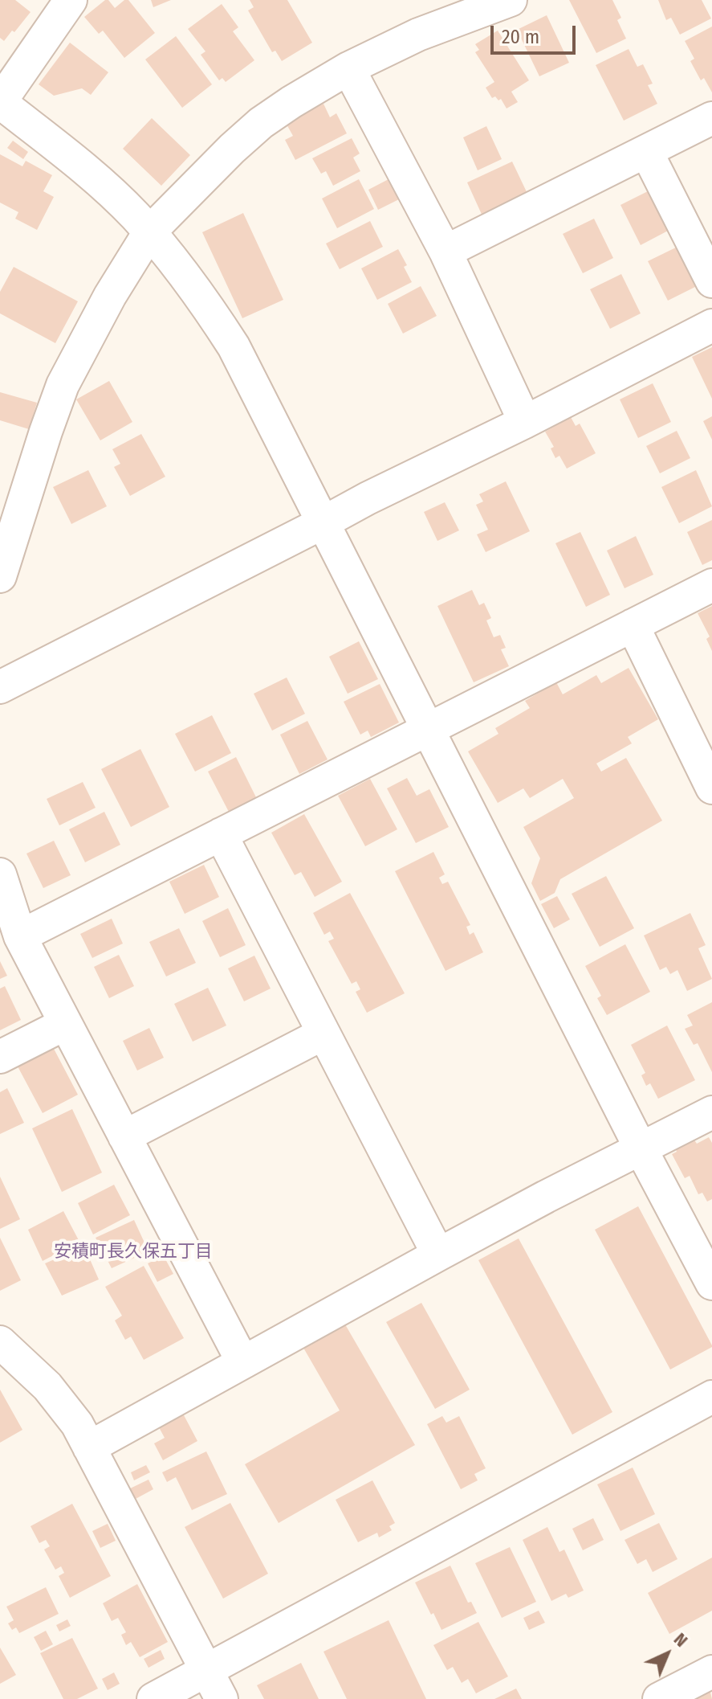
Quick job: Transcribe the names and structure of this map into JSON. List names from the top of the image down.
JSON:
{
  "districts": ["安積町長久保五丁目"],
  "scale_bar": "20 m",
  "north": "top right"
}
